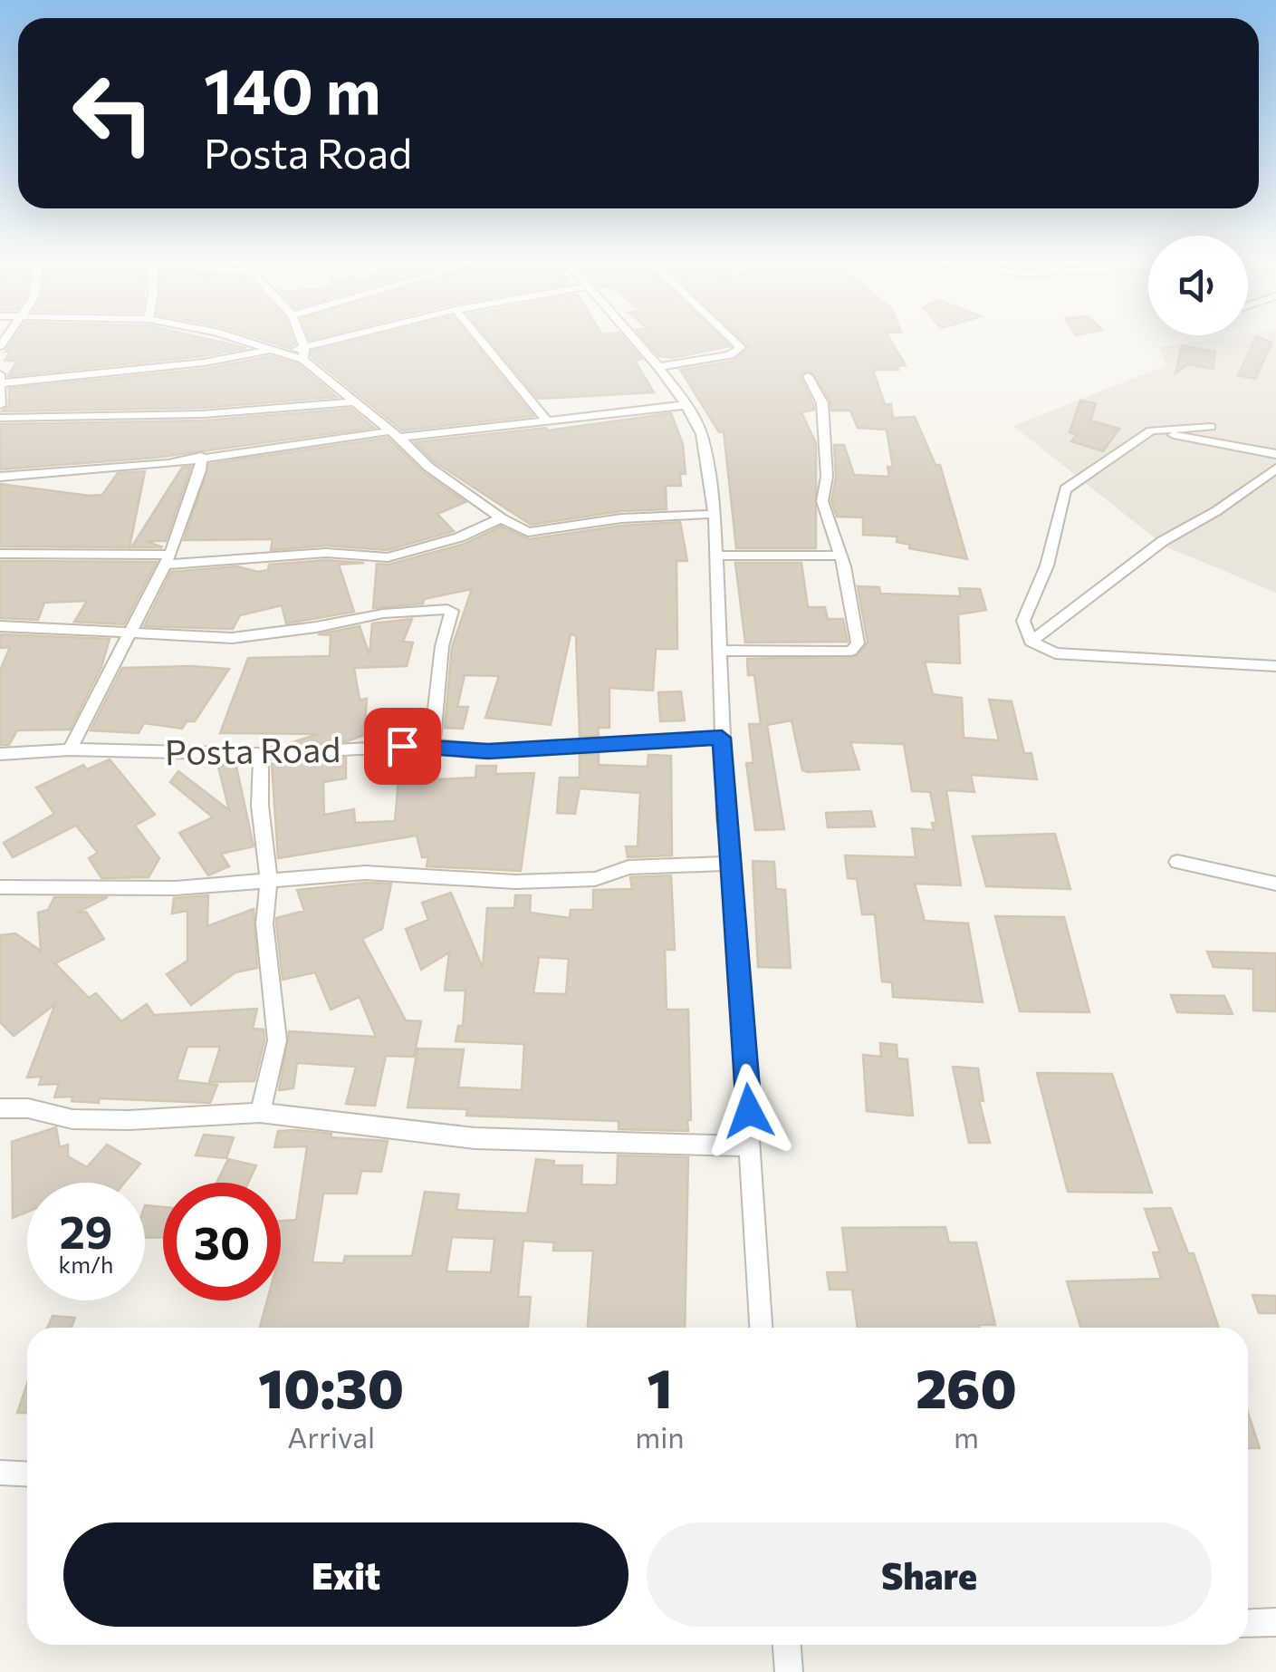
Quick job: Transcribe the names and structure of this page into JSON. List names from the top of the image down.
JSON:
{
  "streets": {
    "street": ["Posta Road"]
  },
  "page": {
    "turn": ["140 m", "Posta Road"],
    "speed": "29 km/h",
    "limit": "30",
    "eta": [
      "10:30",
      "Arrival",
      "1",
      "min",
      "260",
      "m"
    ],
    "buttons": ["Exit", "Share"]
  }
}
